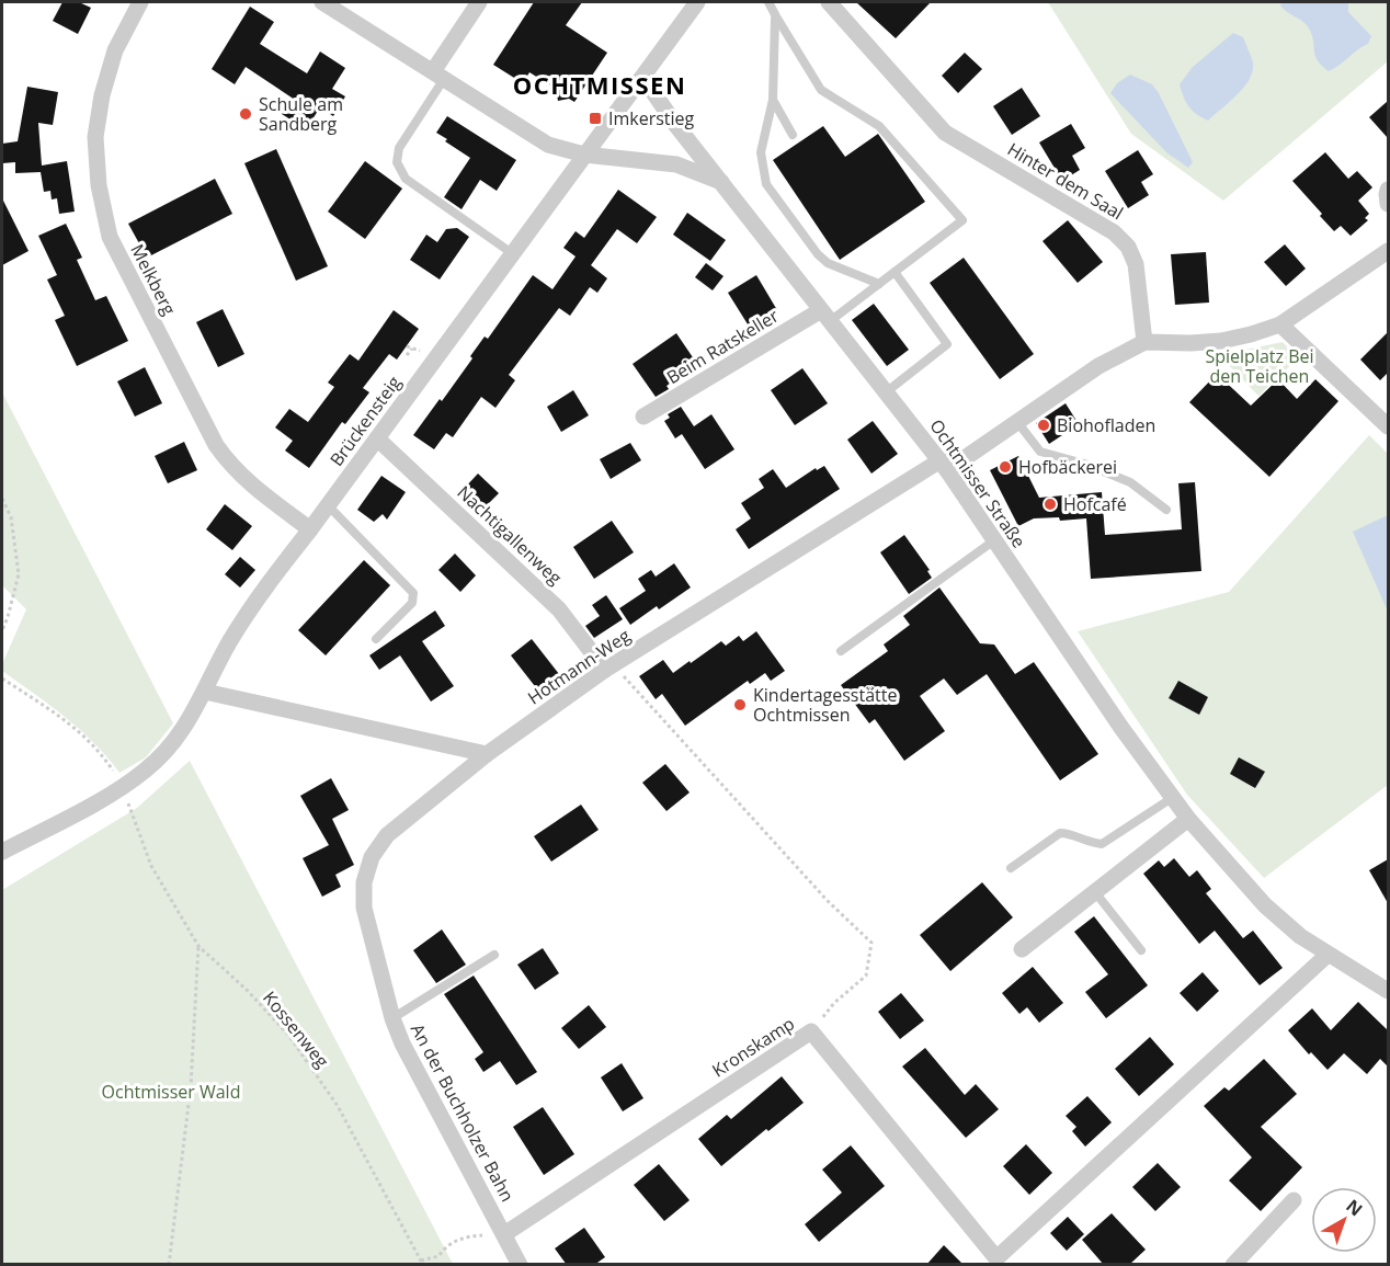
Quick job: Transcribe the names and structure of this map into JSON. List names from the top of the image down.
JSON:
{
  "streets": {
    "street": [
      "Hinter dem Saal",
      "Melkberg",
      "Beim Ratskeller",
      "Brückensteig",
      "Ochtmisser Straße",
      "Nachtigallenweg",
      "Hotmann-Weg",
      "Kronskamp",
      "An der Buchholzer Bahn"
    ],
    "path": ["Kossenweg"]
  },
  "crossings": [
    ["Melkberg", "Brückensteig"],
    ["Beim Ratskeller", "Ochtmisser Straße"],
    ["Brückensteig", "Ochtmisser Straße"],
    ["Brückensteig", "Nachtigallenweg"],
    ["Ochtmisser Straße", "Hotmann-Weg"],
    ["Ochtmisser Straße", "Kronskamp"],
    ["Nachtigallenweg", "Hotmann-Weg"],
    ["Hotmann-Weg", "An der Buchholzer Bahn"],
    ["Kronskamp", "An der Buchholzer Bahn"]
  ],
  "districts": ["OCHTMISSEN"],
  "parks": ["Spielplatz Bei den Teichen", "Ochtmisser Wald"],
  "places": {
    "other": [
      "Schule am Sandberg",
      "Biohofladen",
      "Hofbäckerei",
      "Hofcafé",
      "Kindertagesstätte Ochtmissen"
    ],
    "transit": ["Imkerstieg"]
  },
  "north": "top right"
}
